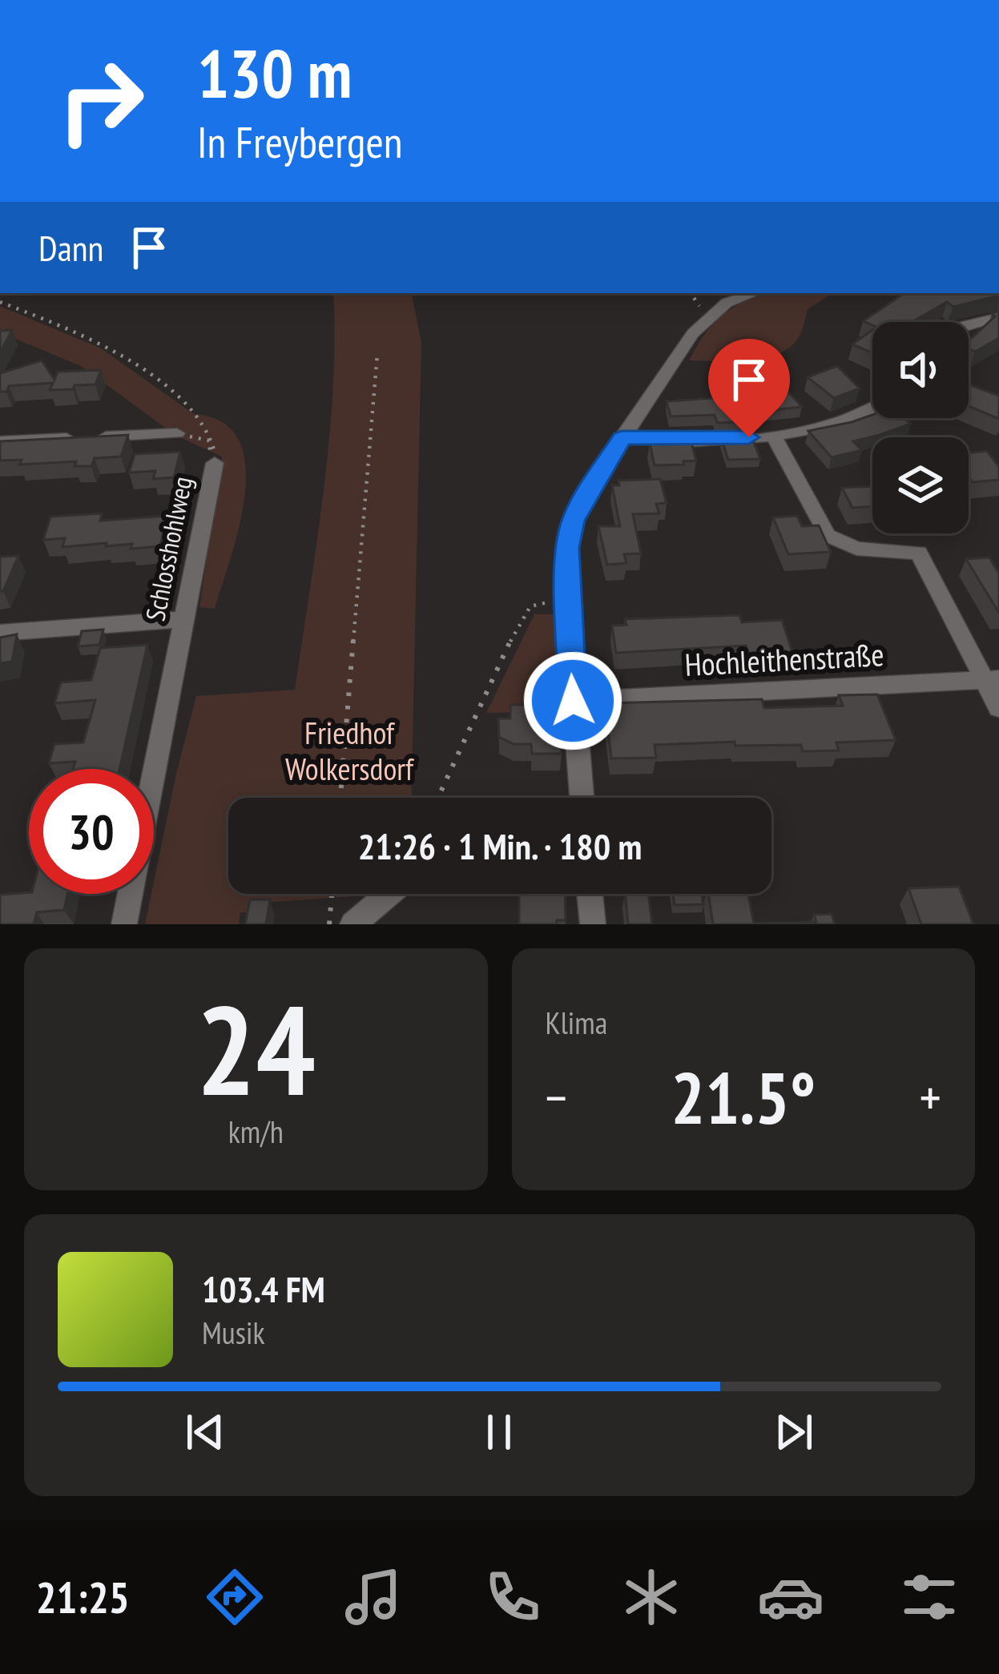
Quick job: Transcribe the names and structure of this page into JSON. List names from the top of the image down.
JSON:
{
  "streets": {
    "street": ["Schlosshohlweg", "Hochleithenstraße"]
  },
  "parks": ["Friedhof Wolkersdorf"],
  "page": {
    "turn": ["130 m", "In Freybergen"],
    "then": "Dann",
    "limit": "30",
    "trip": "21:26 · 1 Min. · 180 m",
    "tile": [
      ["24", "km/h"],
      "Klima"
    ],
    "heat": ["−", "21.5°", "+"],
    "song": ["103.4 FM", "Musik"],
    "tabs": "21:25"
  }
}
